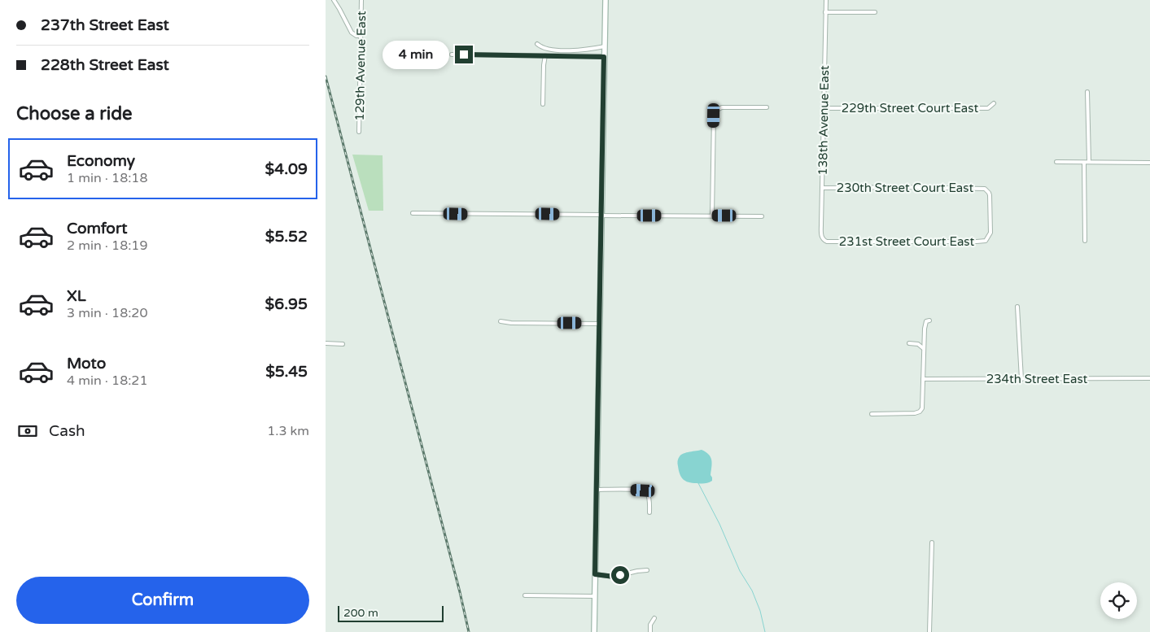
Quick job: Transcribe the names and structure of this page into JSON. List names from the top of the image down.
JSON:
{
  "streets": {
    "street": [
      "129th Avenue East",
      "229th Street Court East",
      "138th Avenue East",
      "230th Street Court East",
      "231st Street Court East",
      "234th Street East"
    ]
  },
  "crossings": [
    ["229th Street Court East", "138th Avenue East"],
    ["138th Avenue East", "230th Street Court East"],
    ["138th Avenue East", "231st Street Court East"],
    ["230th Street Court East", "231st Street Court East"]
  ],
  "scale_bar": "200 m",
  "page": {
    "banner": ["237th Street East", "228th Street East"],
    "bubble": "4 min",
    "heading": "Choose a ride",
    "list": [
      {
        "name": "Economy",
        "note": "1 min · 18:18",
        "value": "$4.09"
      },
      {
        "name": "Comfort",
        "note": "2 min · 18:19",
        "value": "$5.52"
      },
      {
        "name": "XL",
        "note": "3 min · 18:20",
        "value": "$6.95"
      },
      {
        "name": "Moto",
        "note": "4 min · 18:21",
        "value": "$5.45"
      }
    ],
    "pay": ["Cash", "1.3 km"],
    "buttons": "Confirm",
    "scale": "200 m"
  }
}
